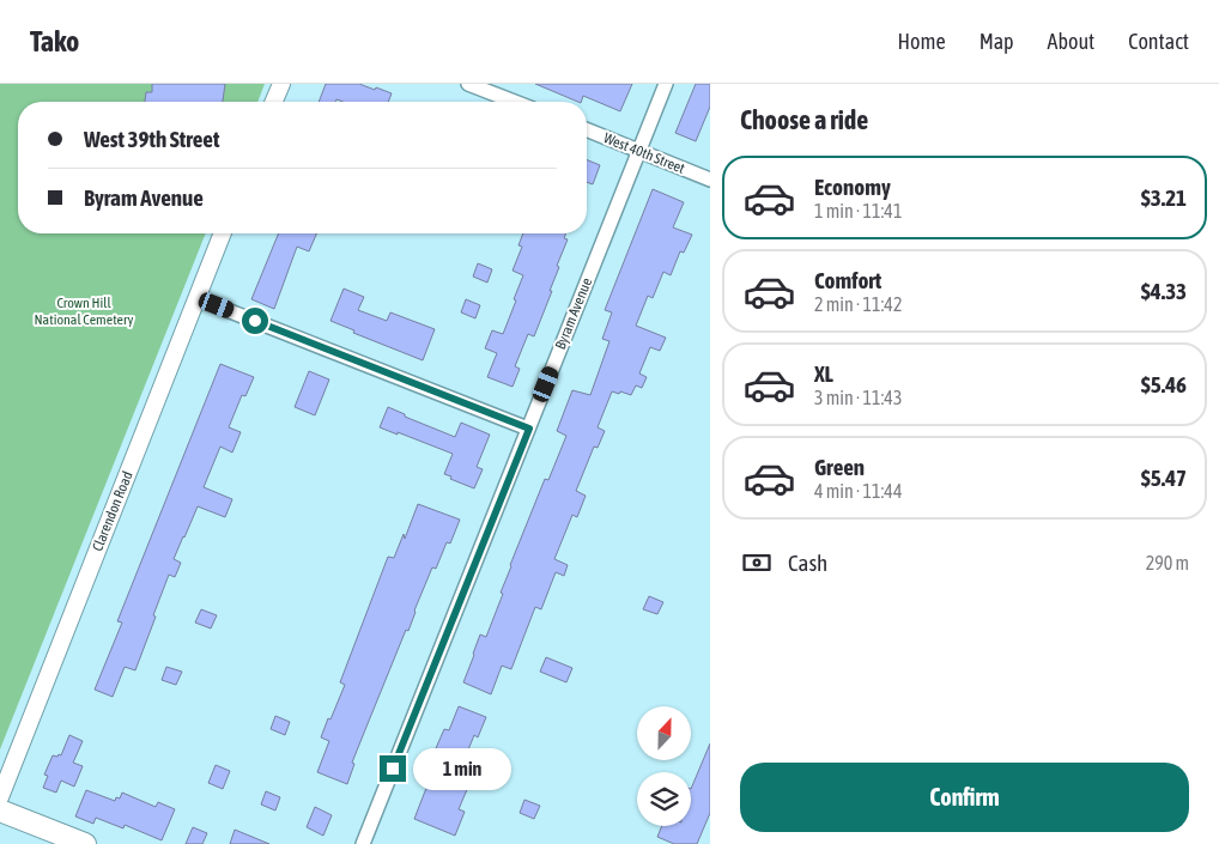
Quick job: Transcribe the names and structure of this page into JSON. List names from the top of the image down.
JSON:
{
  "streets": {
    "street": ["West 40th Street", "Byram Avenue", "Clarendon Road"]
  },
  "crossings": [
    ["West 40th Street", "Byram Avenue"]
  ],
  "parks": ["Crown Hill National Cemetery"],
  "north": "top",
  "page": {
    "header": "Tako",
    "nav": [
      "Home",
      "Map",
      "About",
      "Contact"
    ],
    "heading": "Choose a ride",
    "banner": ["West 39th Street", "Byram Avenue"],
    "list": [
      {
        "name": "Economy",
        "note": "1 min · 11:41",
        "value": "$3.21"
      },
      {
        "name": "Comfort",
        "note": "2 min · 11:42",
        "value": "$4.33"
      },
      {
        "name": "XL",
        "note": "3 min · 11:43",
        "value": "$5.46"
      },
      {
        "name": "Green",
        "note": "4 min · 11:44",
        "value": "$5.47"
      }
    ],
    "pay": ["Cash", "290 m"],
    "bubble": "1 min",
    "buttons": "Confirm"
  }
}
